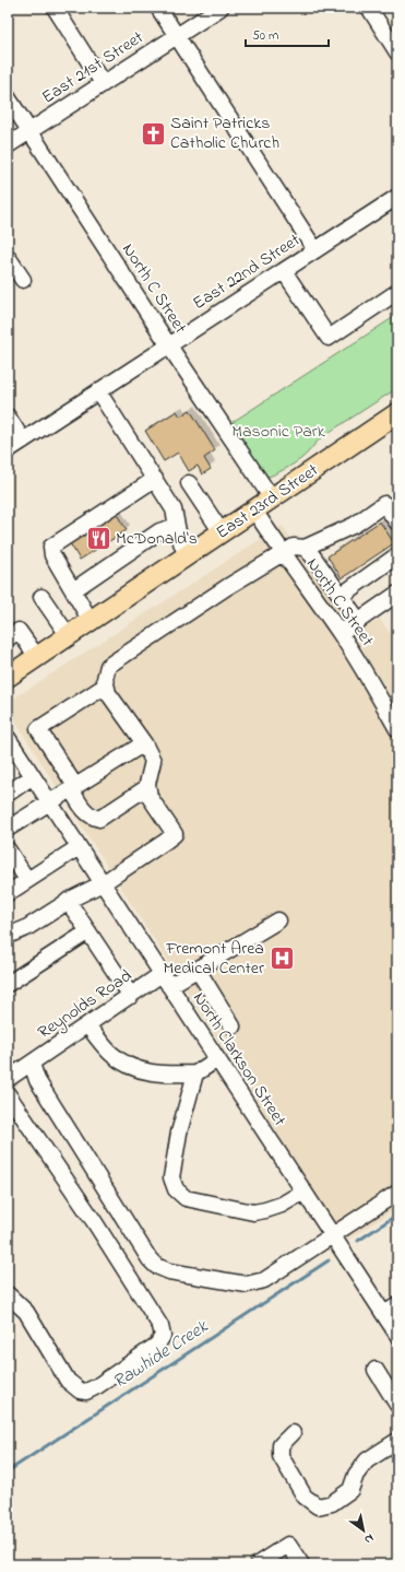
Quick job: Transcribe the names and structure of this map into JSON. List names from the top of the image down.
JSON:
{
  "streets": {
    "main road": ["East 23rd Street"],
    "street": [
      "East 21st Street",
      "East 22nd Street",
      "North C Street",
      "Reynolds Road",
      "North Clarkson Street"
    ]
  },
  "crossings": [
    ["East 21st Street", "North C Street"],
    ["East 22nd Street", "North C Street"],
    ["North C Street", "East 23rd Street"],
    ["Reynolds Road", "North Clarkson Street"]
  ],
  "water": ["Rawhide Creek"],
  "parks": ["Masonic Park"],
  "places": {
    "church": ["Saint Patricks Catholic Church"],
    "restaurant": ["McDonald's"],
    "hospital": ["Fremont Area Medical Center"]
  },
  "scale_bar": "50 m",
  "north": "bottom right"
}
